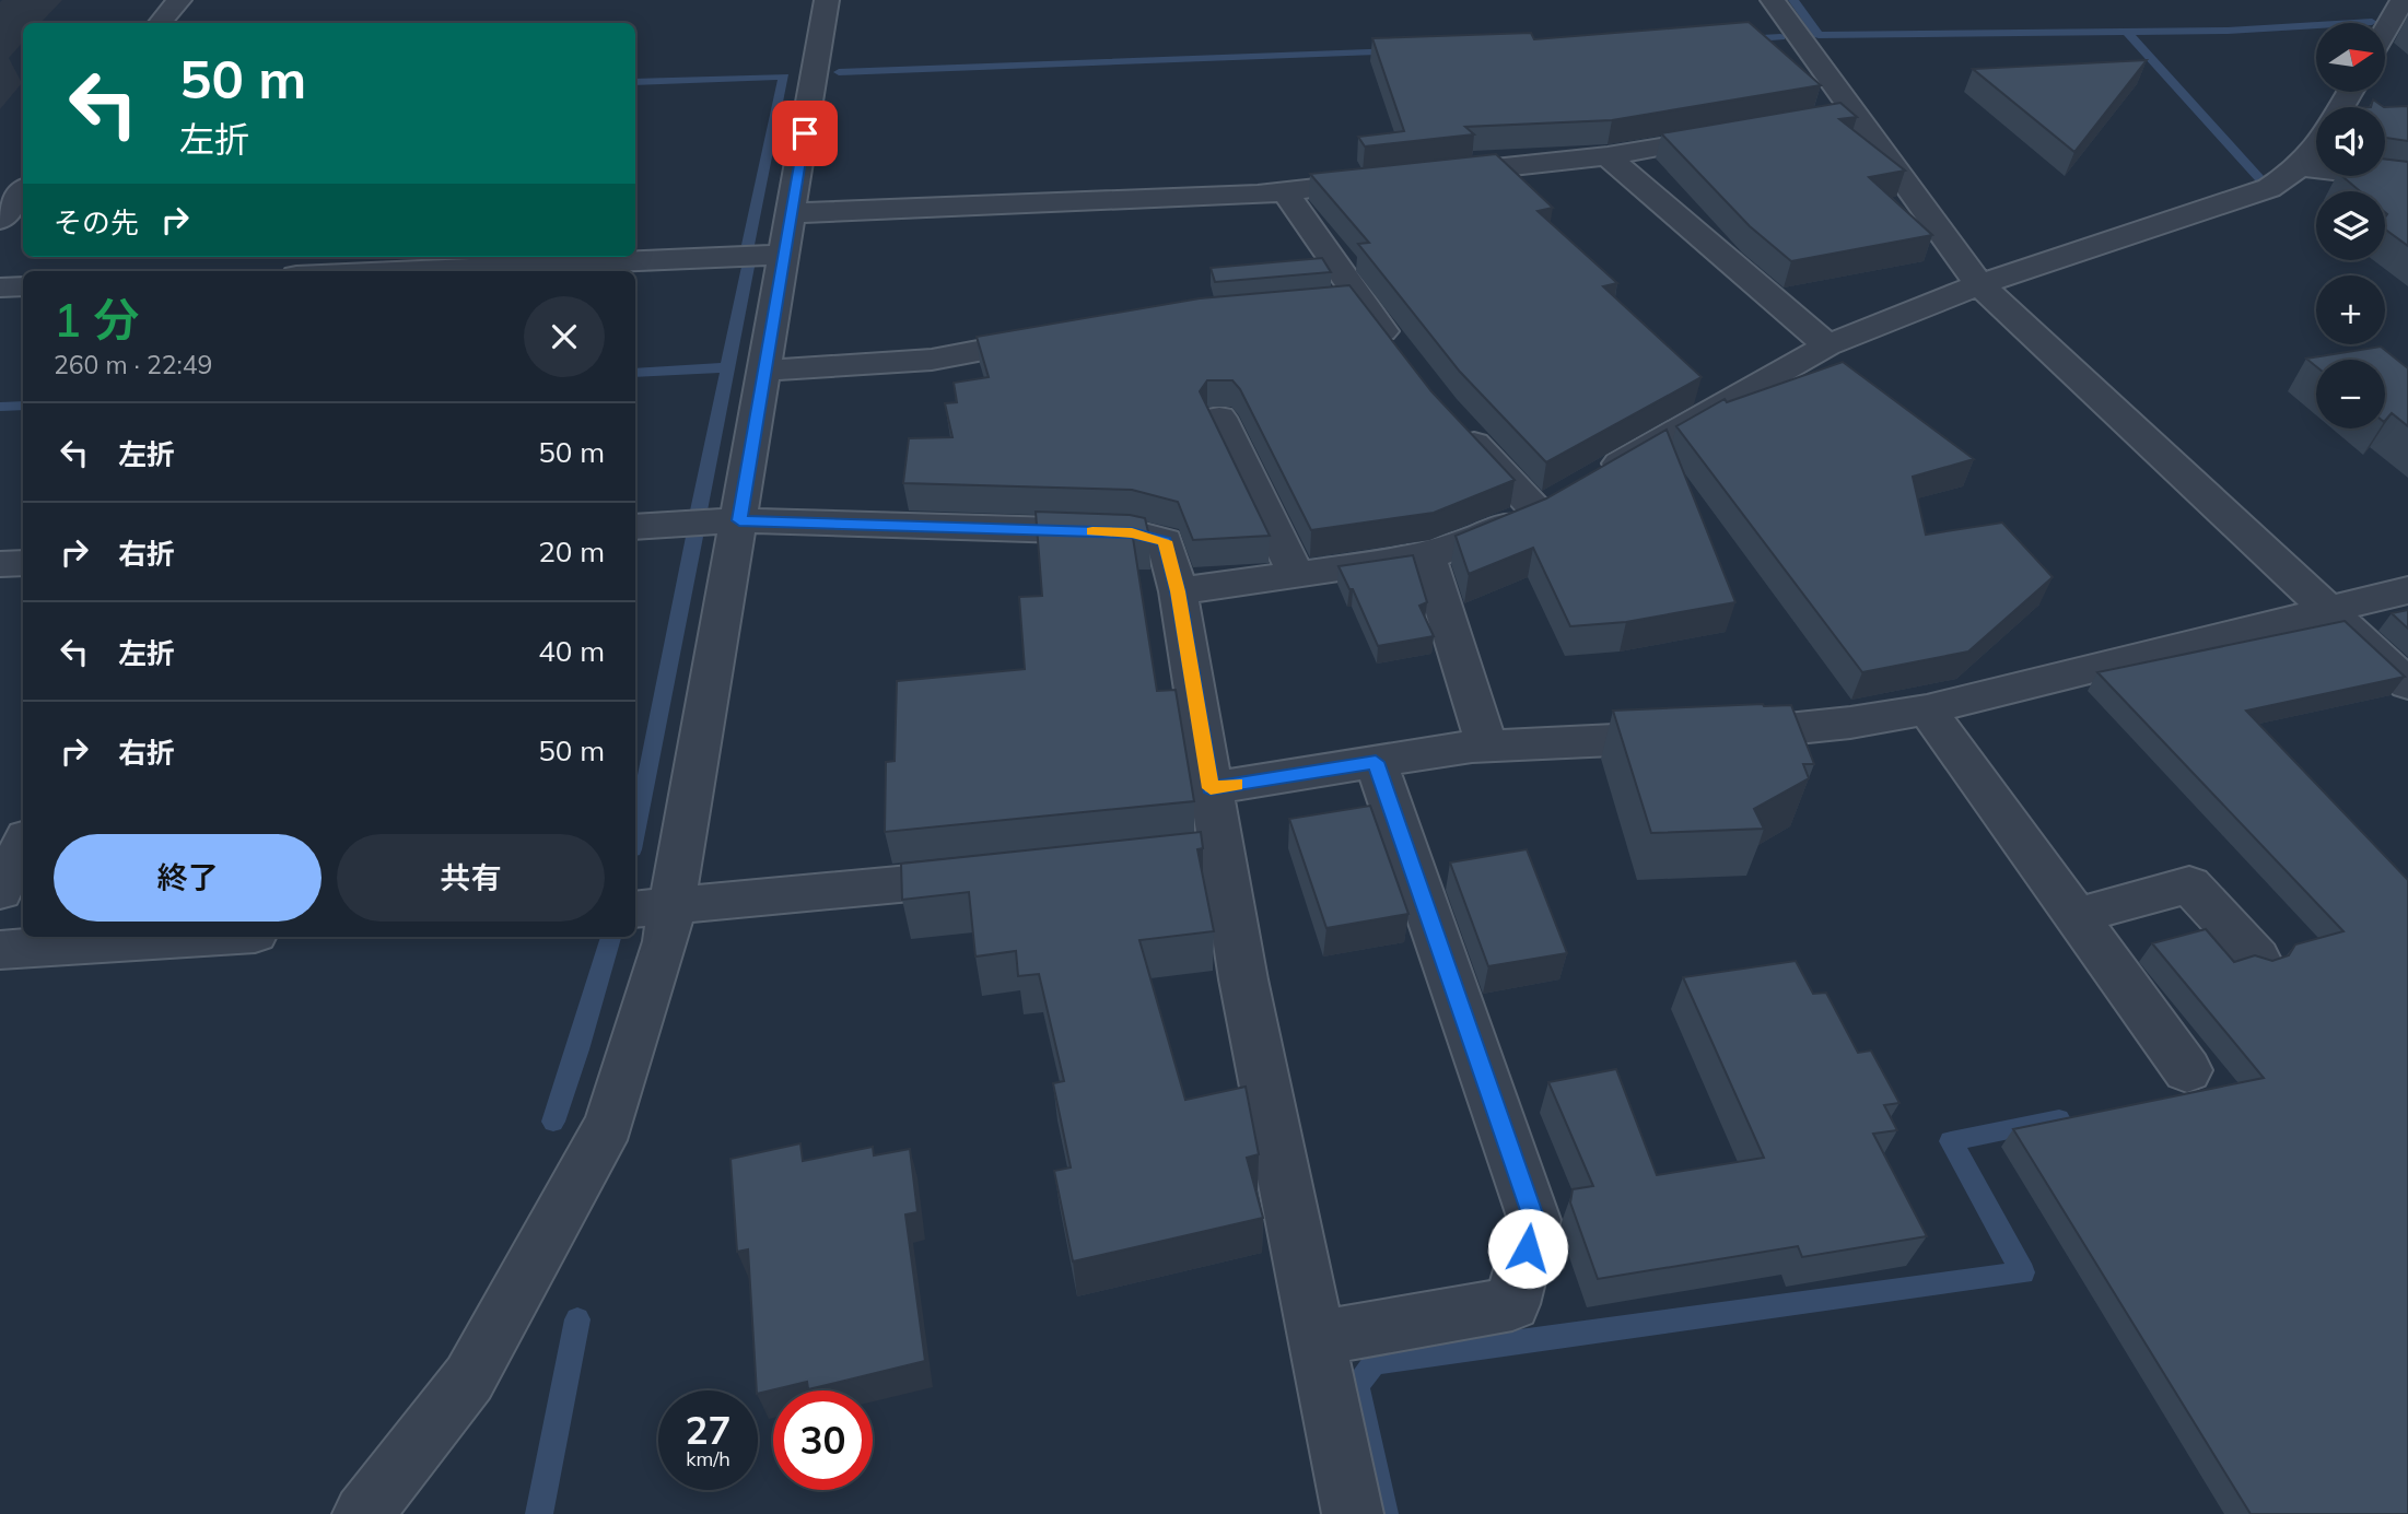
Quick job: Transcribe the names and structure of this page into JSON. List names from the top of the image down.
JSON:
{
  "north": "right",
  "page": {
    "map_buttons": ["+", "−"],
    "turn": ["50 m", "左折"],
    "then": "その先",
    "heading": ["1 分", "260 m · 22:49"],
    "list": [
      {
        "name": "左折",
        "value": "50 m"
      },
      {
        "name": "右折",
        "value": "20 m"
      },
      {
        "name": "左折",
        "value": "40 m"
      },
      {
        "name": "右折",
        "value": "50 m"
      }
    ],
    "buttons": ["終了", "共有"],
    "speed": "27 km/h",
    "limit": "30"
  }
}
